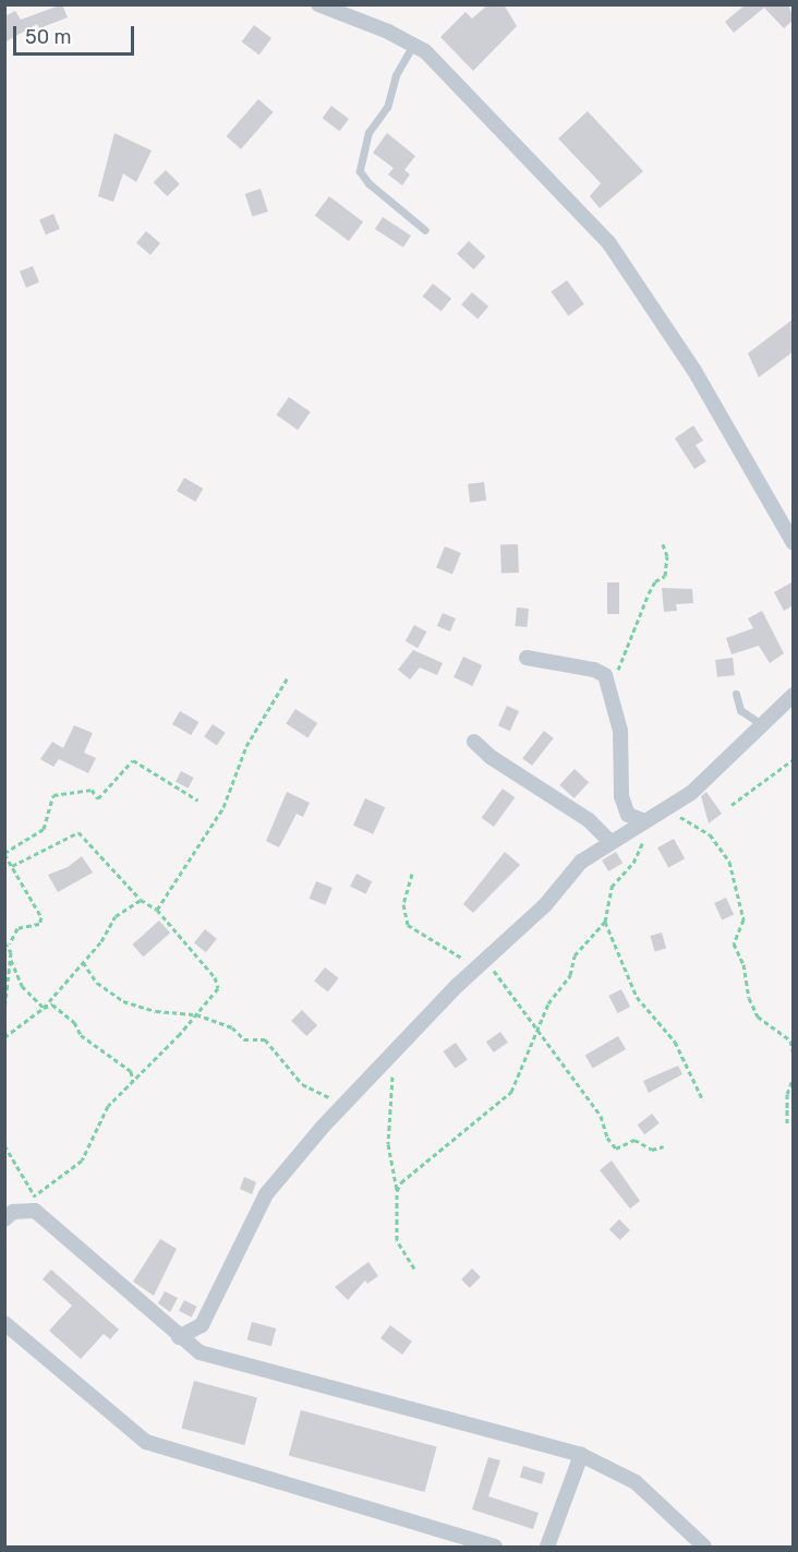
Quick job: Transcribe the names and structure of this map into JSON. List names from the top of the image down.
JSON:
{
  "scale_bar": "50 m"
}
